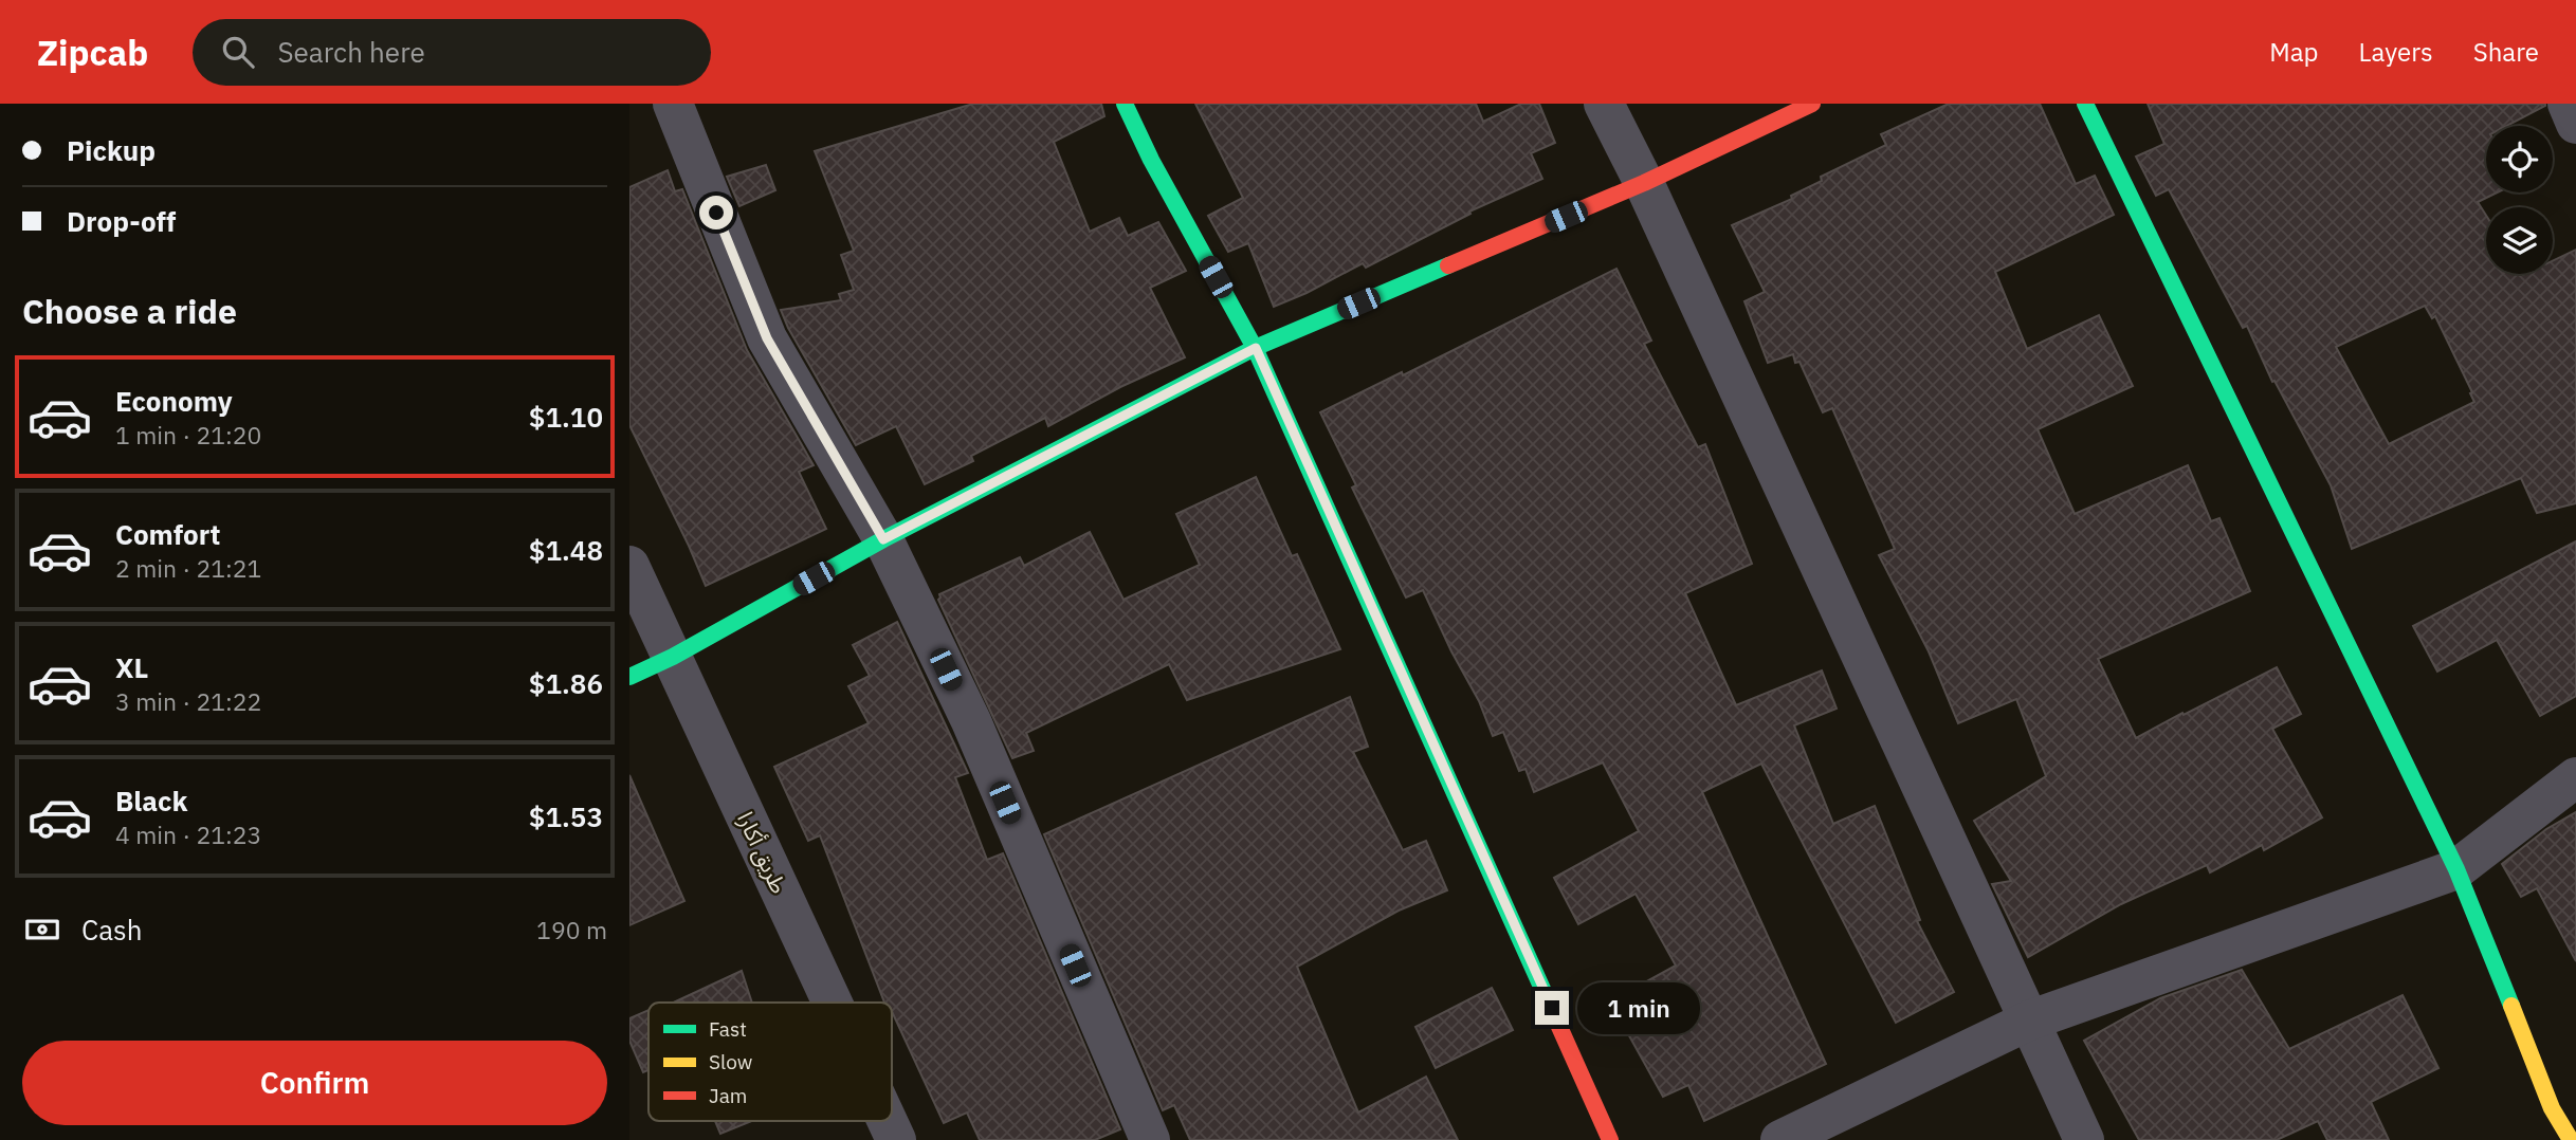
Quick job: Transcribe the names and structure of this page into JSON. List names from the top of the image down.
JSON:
{
  "streets": {
    "street": ["طريق أكارا"]
  },
  "legend": ["Fast", "Slow", "Jam"],
  "page": {
    "header": "Zipcab",
    "search": "Search here",
    "nav": ["Map", "Layers", "Share"],
    "banner": ["Pickup", "Drop-off"],
    "heading": "Choose a ride",
    "list": [
      {
        "name": "Economy",
        "note": "1 min · 21:20",
        "value": "$1.10"
      },
      {
        "name": "Comfort",
        "note": "2 min · 21:21",
        "value": "$1.48"
      },
      {
        "name": "XL",
        "note": "3 min · 21:22",
        "value": "$1.86"
      },
      {
        "name": "Black",
        "note": "4 min · 21:23",
        "value": "$1.53"
      }
    ],
    "pay": ["Cash", "190 m"],
    "bubble": "1 min",
    "buttons": "Confirm"
  }
}
